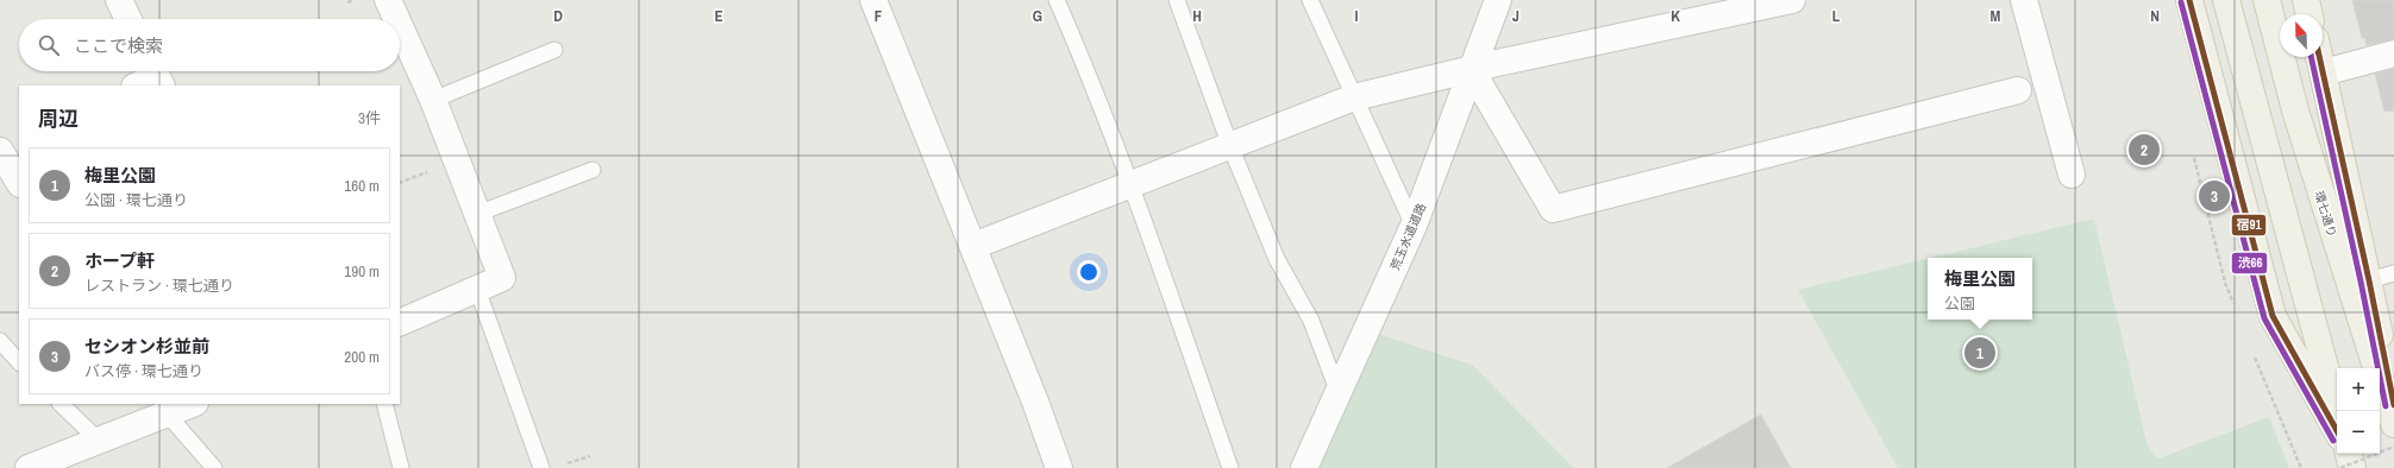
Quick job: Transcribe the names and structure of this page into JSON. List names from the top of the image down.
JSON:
{
  "streets": {
    "main road": ["環七通り"],
    "street": ["荒玉水道道路"]
  },
  "lines": ["transit line 宿91", "transit line 渋66"],
  "north": "top",
  "page": {
    "search": "ここで検索",
    "heading": ["周辺", "3件"],
    "pins": ["2", "3", "1"],
    "list": [
      {
        "mark": "1",
        "name": "梅里公園",
        "note": "公園 · 環七通り",
        "value": "160 m"
      },
      {
        "mark": "2",
        "name": "ホープ軒",
        "note": "レストラン · 環七通り",
        "value": "190 m"
      },
      {
        "mark": "3",
        "name": "セシオン杉並前",
        "note": "バス停 · 環七通り",
        "value": "200 m"
      }
    ],
    "popup": ["梅里公園", "公園"],
    "map_buttons": ["+", "−"]
  },
  "grid": {
    "columns": [
      "D",
      "E",
      "F",
      "G",
      "H",
      "I",
      "J",
      "K",
      "L",
      "M",
      "N"
    ]
  }
}
